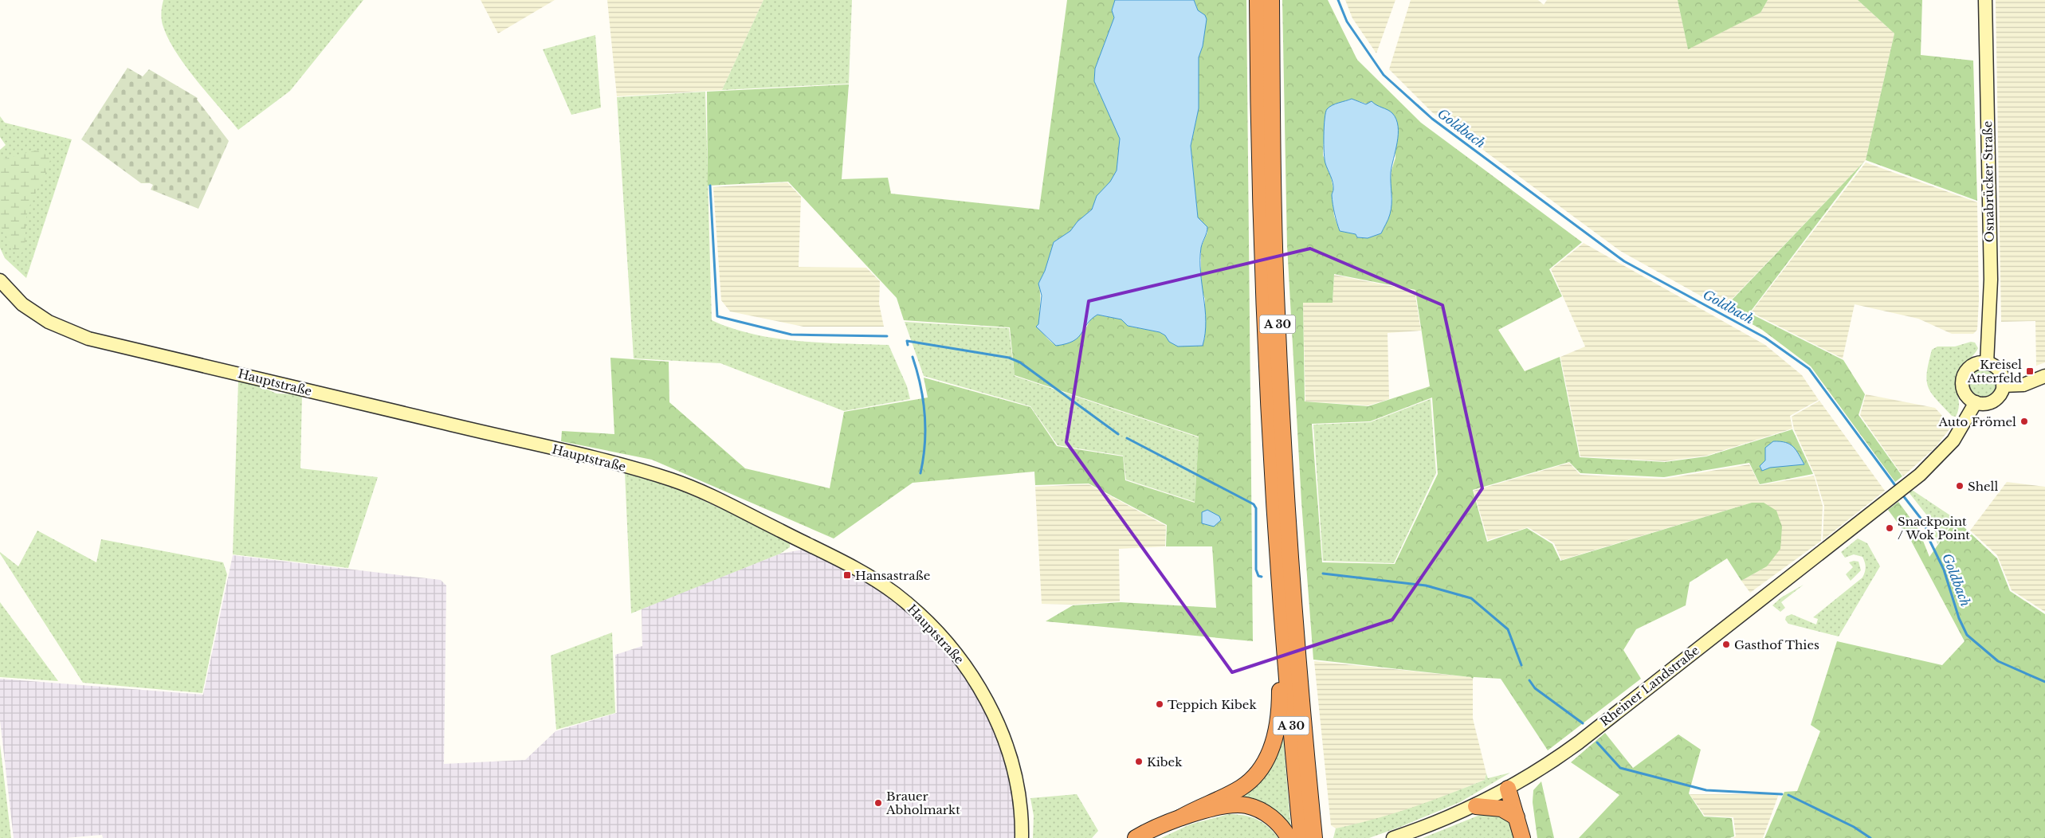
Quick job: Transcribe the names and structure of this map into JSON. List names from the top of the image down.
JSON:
{
  "streets": {
    "highway": ["A 30"],
    "street": ["Osnabrücker Straße", "Hauptstraße", "Rheiner Landstraße"]
  },
  "crossings": [
    ["Osnabrücker Straße", "Rheiner Landstraße"]
  ],
  "water": ["Goldbach"],
  "places": {
    "transit": ["Kreisel Atterfeld", "Hansastraße"],
    "other": [
      "Auto Frömel",
      "Shell",
      "Snackpoint / Wok Point",
      "Gasthof Thies",
      "Teppich Kibek",
      "Kibek",
      "Brauer Abholmarkt"
    ]
  }
}
